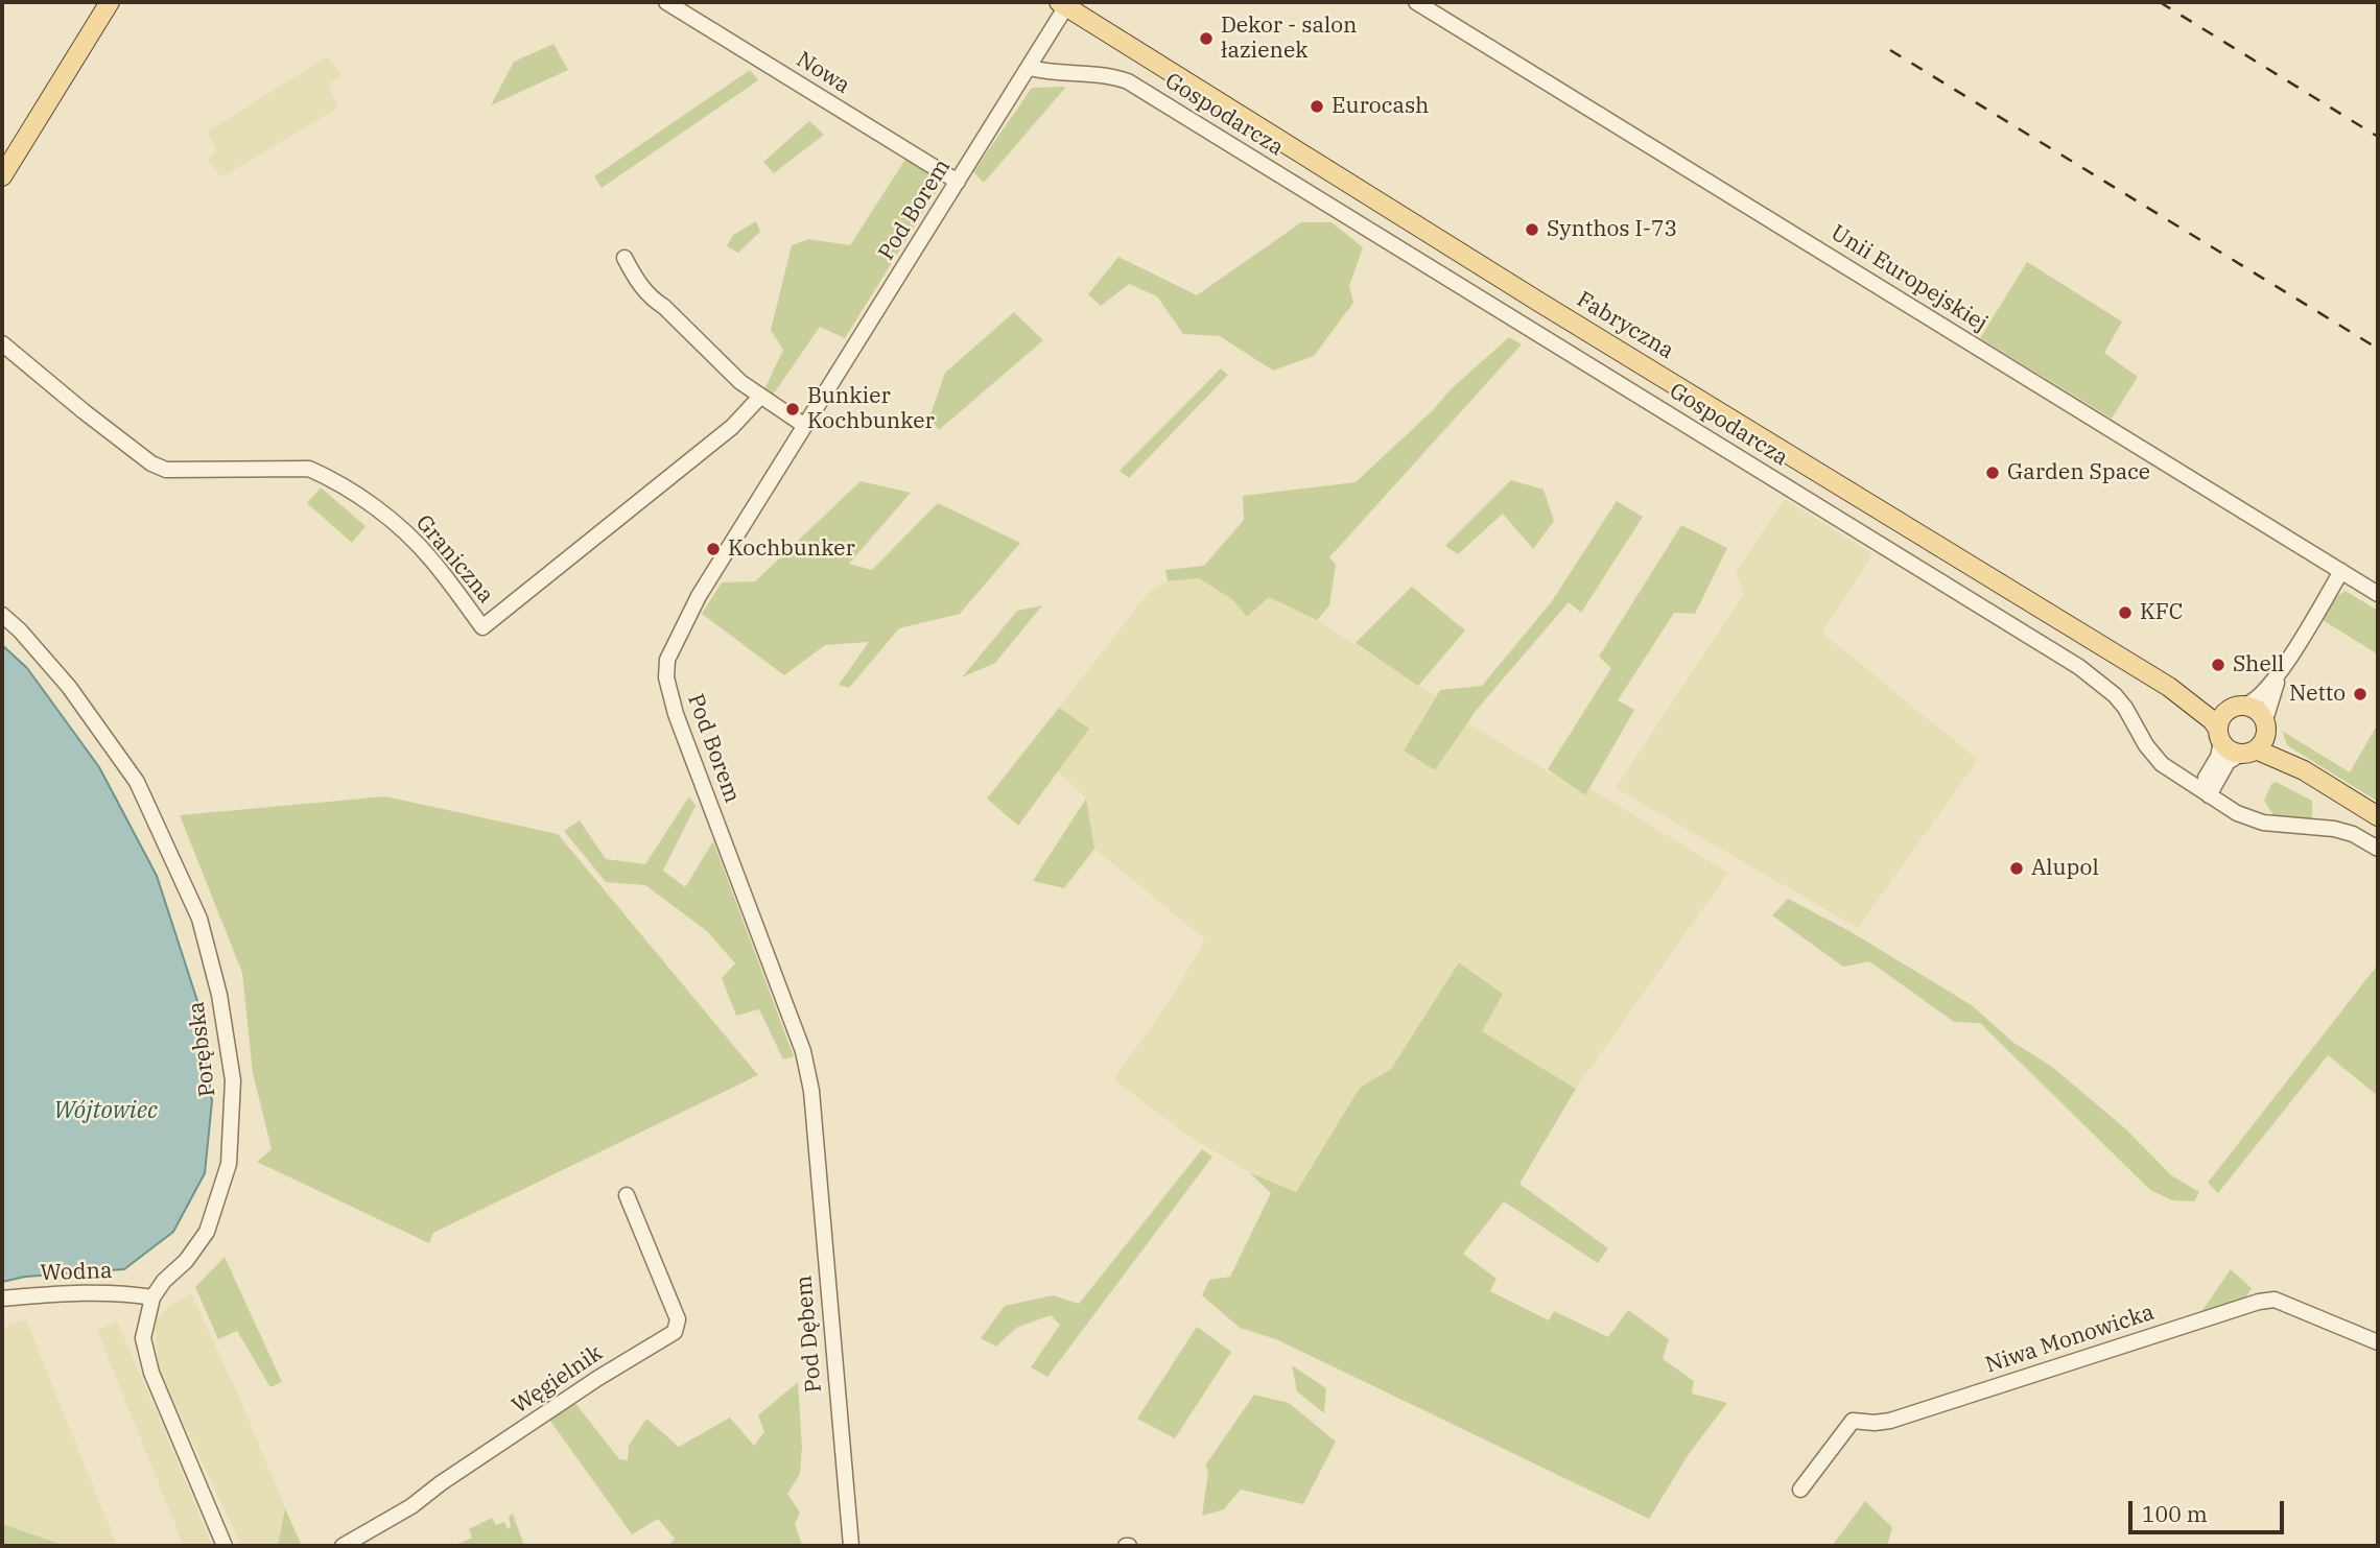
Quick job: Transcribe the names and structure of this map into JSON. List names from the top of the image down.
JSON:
{
  "streets": {
    "main road": ["Fabryczna"],
    "street": [
      "Nowa",
      "Gospodarcza",
      "Pod Borem",
      "Unii Europejskiej",
      "Graniczna",
      "Porębska",
      "Wodna",
      "Pod Dębem",
      "Niwa Monowicka",
      "Węgielnik"
    ]
  },
  "crossings": [
    ["Nowa", "Pod Borem"],
    ["Gospodarcza", "Pod Borem"],
    ["Pod Borem", "Fabryczna"],
    ["Pod Borem", "Pod Dębem"],
    ["Porębska", "Wodna"]
  ],
  "water": ["Wójtowiec"],
  "places": [
    "Dekor - salon łazienek",
    "Eurocash",
    "Synthos I-73",
    "Bunkier Kochbunker",
    "Garden Space",
    "Kochbunker",
    "KFC",
    "Shell",
    "Netto",
    "Alupol"
  ],
  "scale_bar": "100 m"
}
